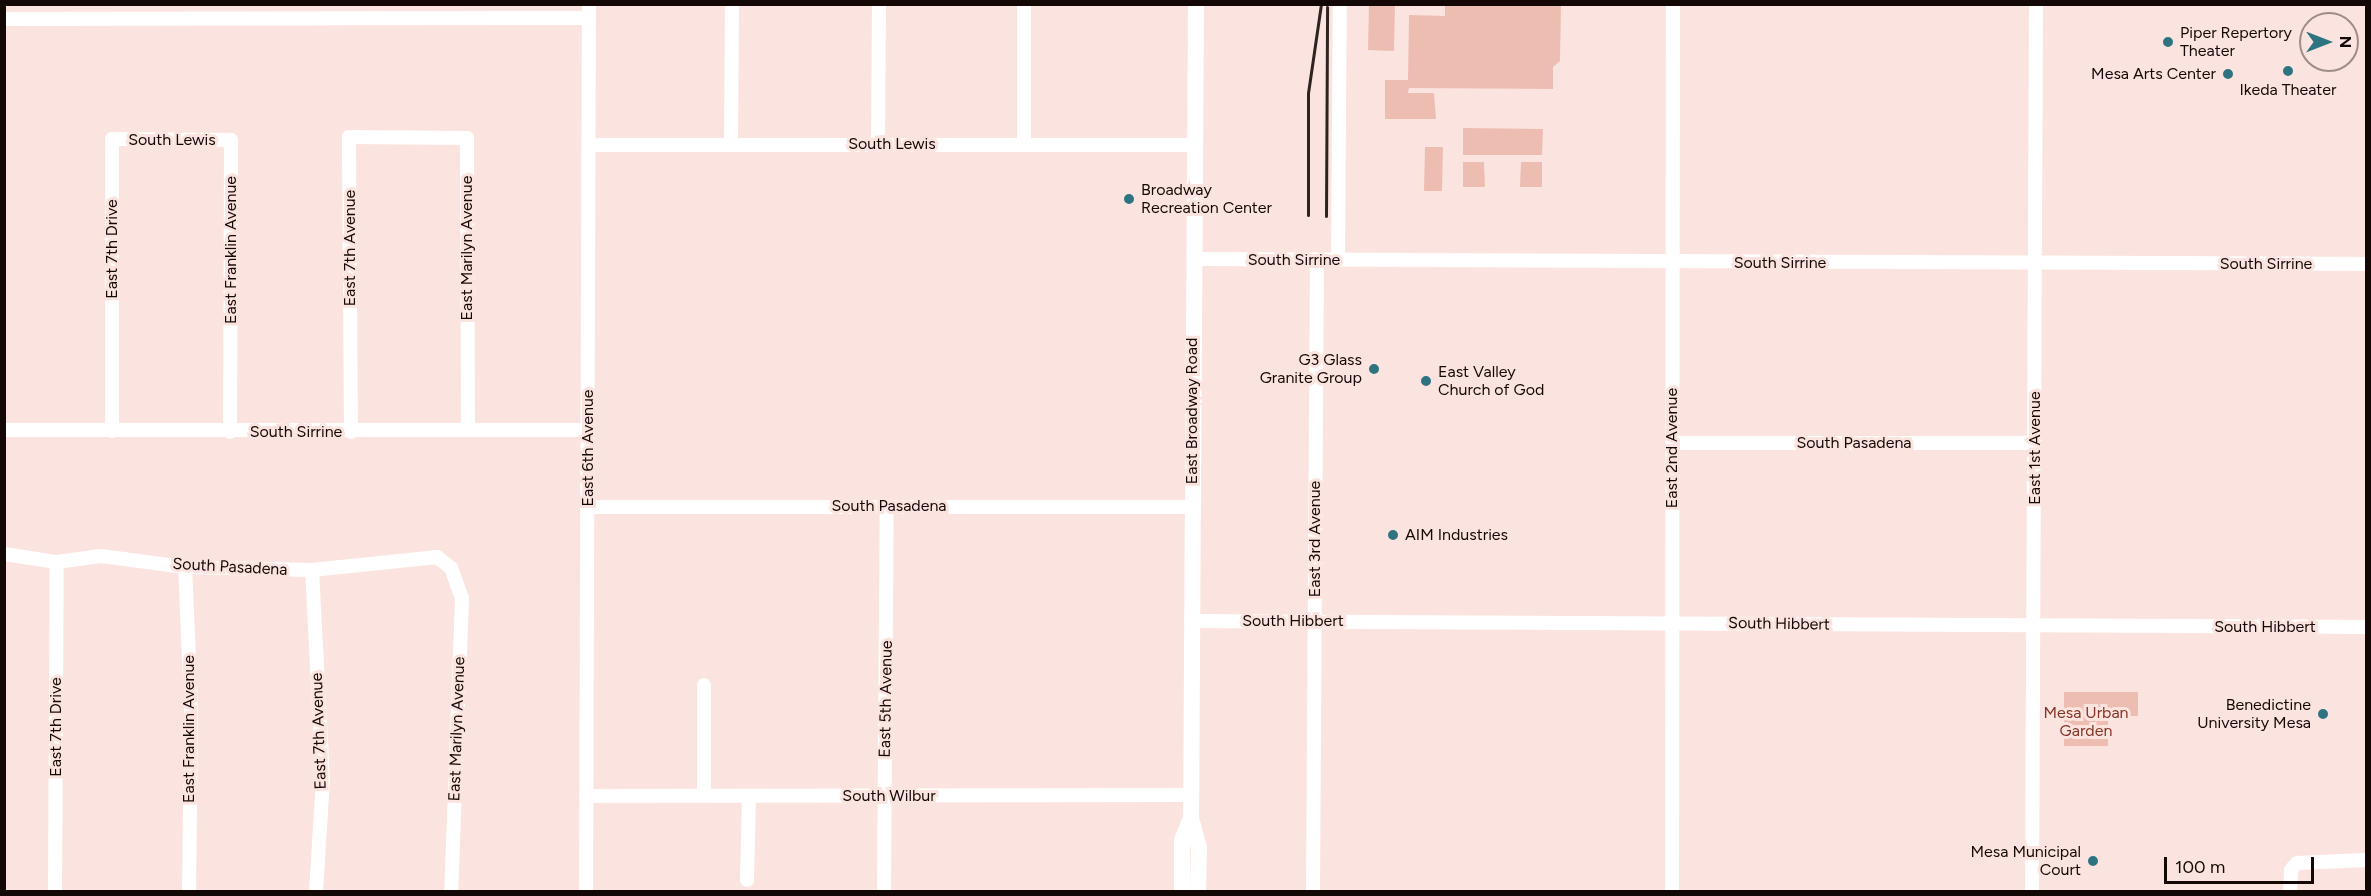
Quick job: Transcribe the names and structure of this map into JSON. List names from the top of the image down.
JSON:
{
  "streets": {
    "main road": ["East Broadway Road"],
    "street": [
      "South Lewis",
      "East 7th Avenue",
      "East Marilyn Avenue",
      "East 7th Drive",
      "East Franklin Avenue",
      "South Sirrine",
      "South Pasadena",
      "East 6th Avenue",
      "East 2nd Avenue",
      "East 1st Avenue",
      "East 3rd Avenue",
      "South Hibbert",
      "East 5th Avenue",
      "South Wilbur"
    ]
  },
  "crossings": [
    ["South Lewis", "East 7th Drive"],
    ["South Lewis", "East Franklin Avenue"],
    ["South Lewis", "East Broadway Road"],
    ["South Lewis", "East 6th Avenue"],
    ["East 7th Avenue", "East Marilyn Avenue"],
    ["East 7th Avenue", "South Sirrine"],
    ["East 7th Avenue", "South Pasadena"],
    ["East Marilyn Avenue", "South Sirrine"],
    ["East Marilyn Avenue", "South Pasadena"],
    ["East 7th Drive", "South Sirrine"],
    ["East 7th Drive", "South Pasadena"],
    ["East Franklin Avenue", "South Sirrine"],
    ["East Franklin Avenue", "South Pasadena"],
    ["South Sirrine", "East Broadway Road"],
    ["South Sirrine", "East 6th Avenue"],
    ["South Sirrine", "East 2nd Avenue"],
    ["South Sirrine", "East 1st Avenue"],
    ["South Sirrine", "East 3rd Avenue"],
    ["East Broadway Road", "South Pasadena"],
    ["East Broadway Road", "South Hibbert"],
    ["East Broadway Road", "South Wilbur"],
    ["South Pasadena", "East 6th Avenue"],
    ["South Pasadena", "East 2nd Avenue"],
    ["South Pasadena", "East 1st Avenue"],
    ["South Pasadena", "East 5th Avenue"],
    ["East 6th Avenue", "South Wilbur"],
    ["East 2nd Avenue", "South Hibbert"],
    ["East 1st Avenue", "South Hibbert"],
    ["East 3rd Avenue", "South Hibbert"],
    ["East 5th Avenue", "South Wilbur"]
  ],
  "parks": ["Mesa Urban Garden"],
  "places": [
    "Piper Repertory Theater",
    "Ikeda Theater",
    "Mesa Arts Center",
    "Broadway Recreation Center",
    "G3 Glass Granite Group",
    "East Valley Church of God",
    "AIM Industries",
    "Benedictine University Mesa",
    "Mesa Municipal Court"
  ],
  "scale_bar": "100 m",
  "north": "right"
}
